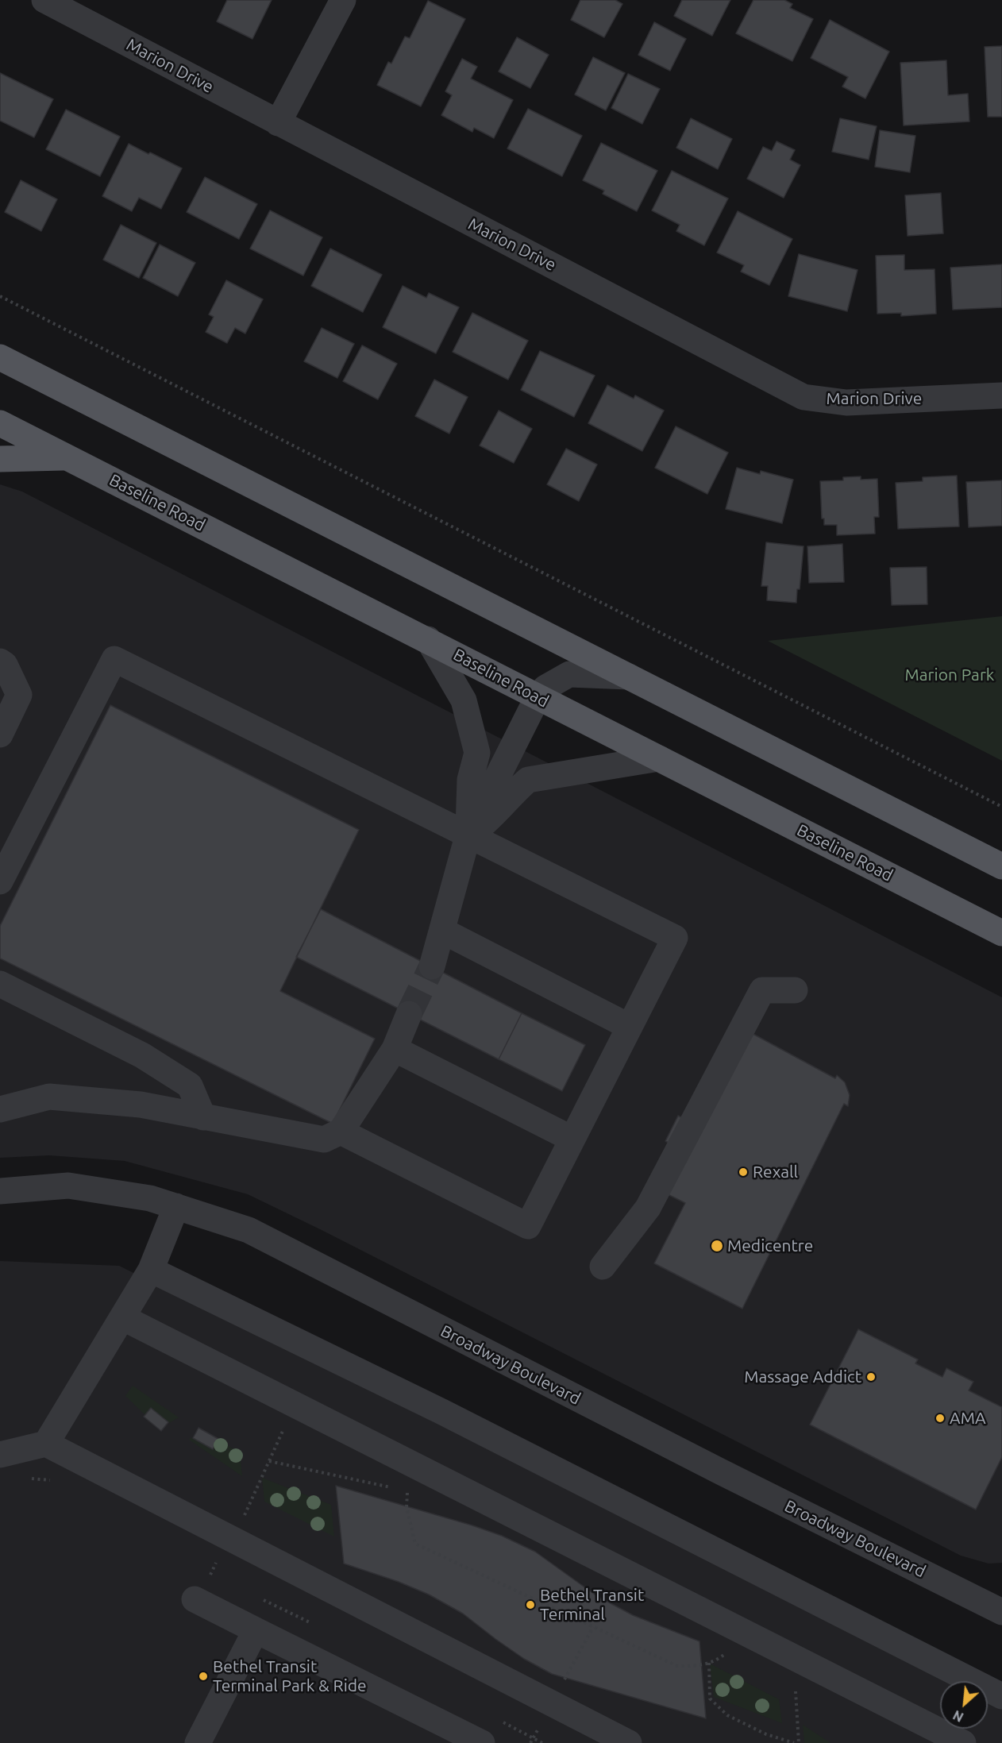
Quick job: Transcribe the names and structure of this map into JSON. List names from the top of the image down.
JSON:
{
  "streets": {
    "main road": ["Baseline Road"],
    "street": ["Marion Drive", "Broadway Boulevard"]
  },
  "parks": ["Marion Park"],
  "places": [
    "Rexall",
    "Medicentre",
    "Massage Addict",
    "AMA",
    "Bethel Transit Terminal",
    "Bethel Transit Terminal Park & Ride"
  ],
  "north": "bottom left"
}
